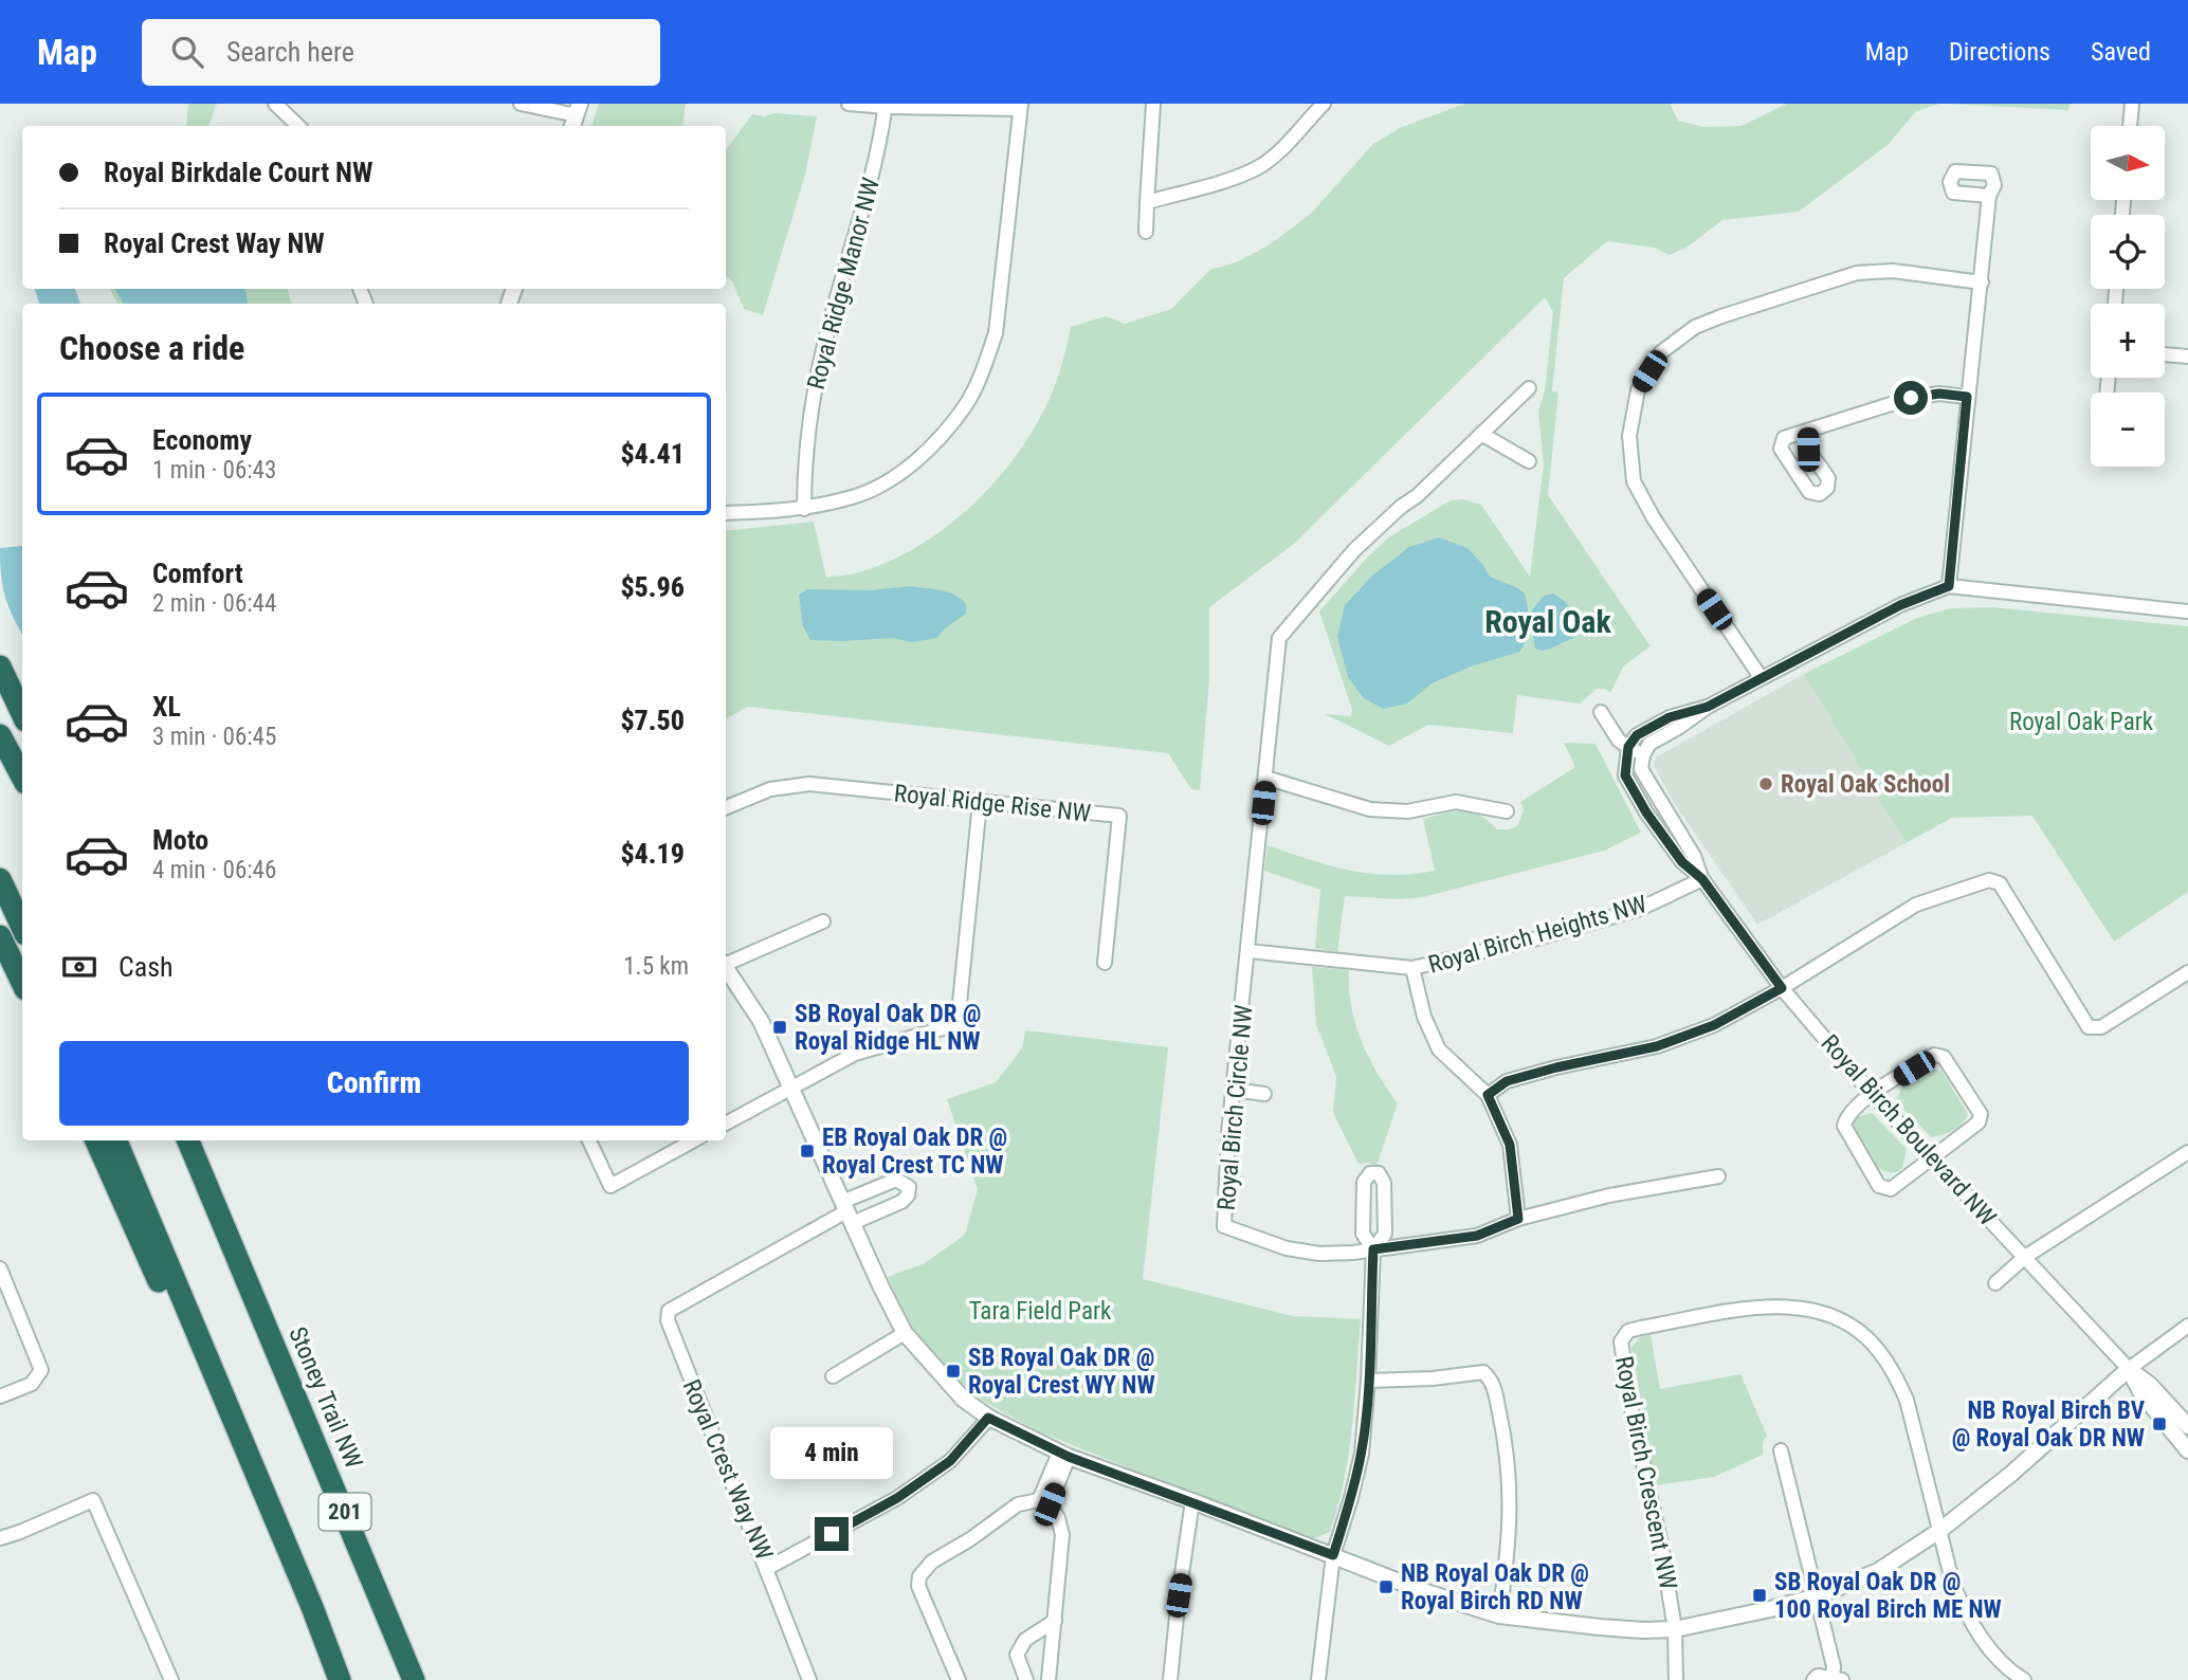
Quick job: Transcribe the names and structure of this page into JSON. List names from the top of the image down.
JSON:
{
  "streets": {
    "highway": ["Stoney Trail NW", "201"],
    "street": [
      "Royal Ridge Manor NW",
      "Royal Ridge Rise NW",
      "Royal Birch Heights NW",
      "Royal Birch Circle NW",
      "Royal Birch Boulevard NW",
      "Royal Crest Way NW",
      "Royal Birch Crescent NW"
    ]
  },
  "crossings": [
    ["Royal Birch Heights NW", "Royal Birch Boulevard NW"]
  ],
  "districts": ["Royal Oak"],
  "parks": ["Royal Oak Park", "Tara Field Park"],
  "places": {
    "other": ["Royal Oak School"],
    "transit": [
      "SB Royal Oak DR @ Royal Ridge HL NW",
      "EB Royal Oak DR @ Royal Crest TC NW",
      "SB Royal Oak DR @ Royal Crest WY NW",
      "NB Royal Birch BV @ Royal Oak DR NW",
      "NB Royal Oak DR @ Royal Birch RD NW",
      "SB Royal Oak DR @ 100 Royal Birch ME NW"
    ]
  },
  "north": "right",
  "page": {
    "header": "Map",
    "search": "Search here",
    "nav": ["Map", "Directions", "Saved"],
    "map_buttons": ["+", "−"],
    "banner": ["Royal Birkdale Court NW", "Royal Crest Way NW"],
    "heading": "Choose a ride",
    "list": [
      {
        "name": "Economy",
        "note": "1 min · 06:43",
        "value": "$4.41"
      },
      {
        "name": "Comfort",
        "note": "2 min · 06:44",
        "value": "$5.96"
      },
      {
        "name": "XL",
        "note": "3 min · 06:45",
        "value": "$7.50"
      },
      {
        "name": "Moto",
        "note": "4 min · 06:46",
        "value": "$4.19"
      }
    ],
    "pay": ["Cash", "1.5 km"],
    "buttons": "Confirm",
    "bubble": "4 min"
  }
}
